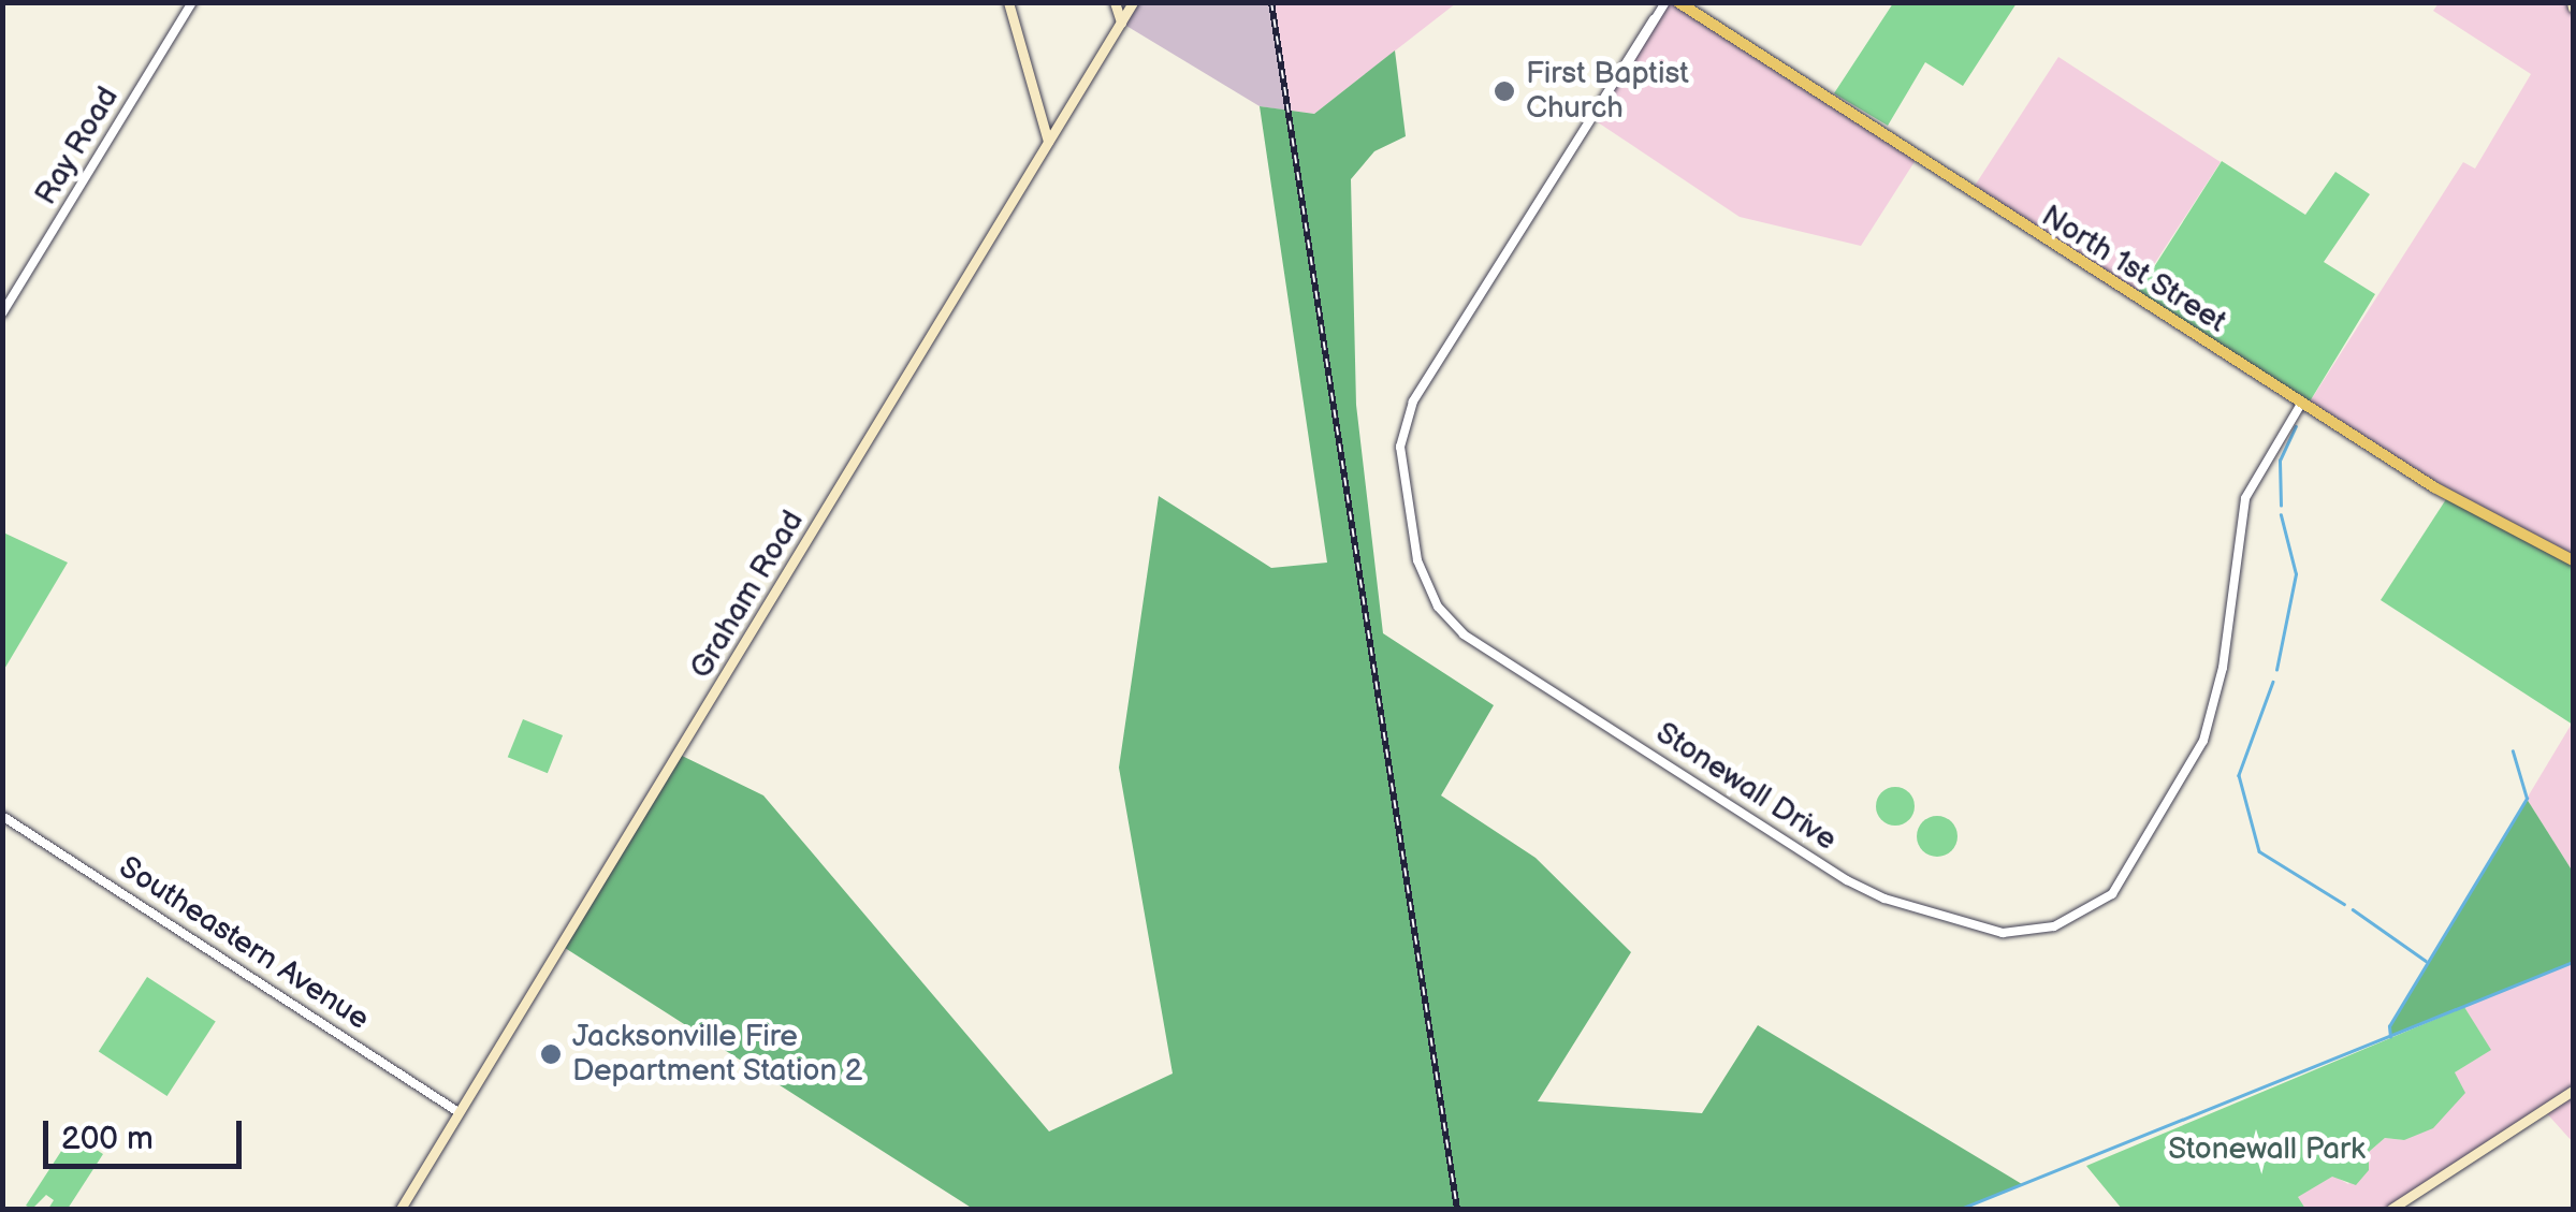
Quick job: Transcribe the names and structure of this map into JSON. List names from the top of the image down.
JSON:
{
  "streets": {
    "main road": ["North 1st Street", "Graham Road"],
    "street": ["Ray Road", "Stonewall Drive", "Southeastern Avenue"]
  },
  "crossings": [
    ["North 1st Street", "Stonewall Drive"],
    ["Graham Road", "Southeastern Avenue"]
  ],
  "parks": ["Stonewall Park"],
  "places": ["First Baptist Church", "Jacksonville Fire Department Station 2"],
  "scale_bar": "200 m"
}
